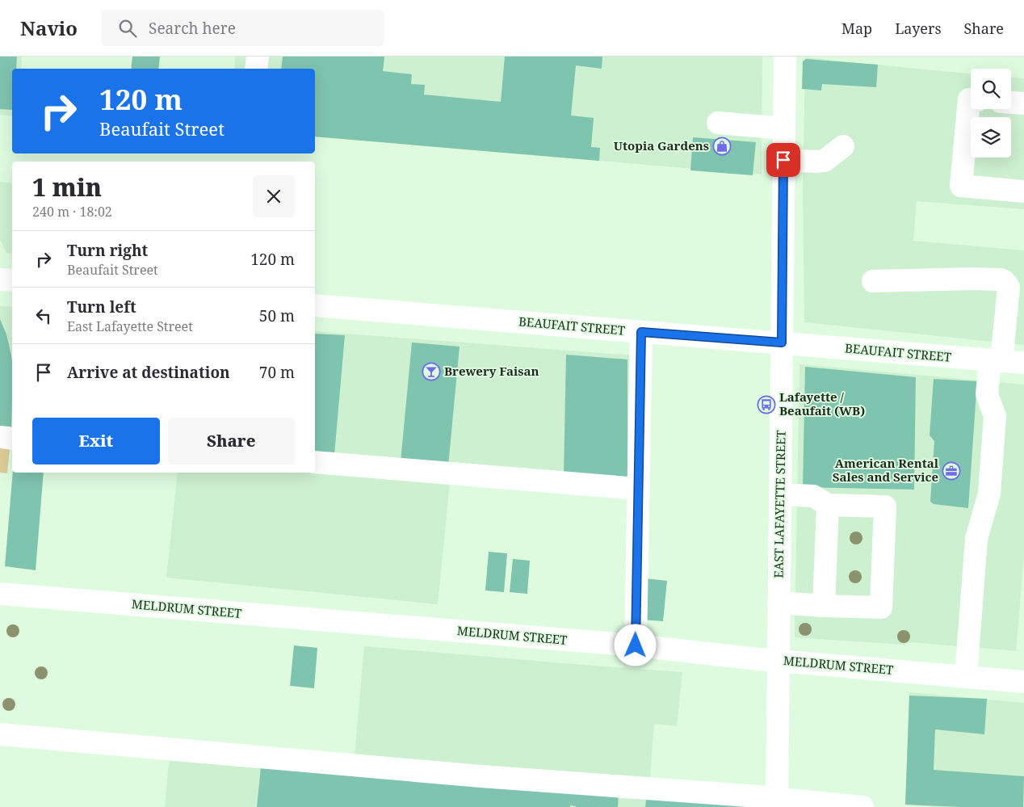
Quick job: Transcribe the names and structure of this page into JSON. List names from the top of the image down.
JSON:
{
  "streets": {
    "street": ["BEAUFAIT STREET", "EAST LAFAYETTE STREET", "MELDRUM STREET"]
  },
  "crossings": [
    ["BEAUFAIT STREET", "EAST LAFAYETTE STREET"],
    ["EAST LAFAYETTE STREET", "MELDRUM STREET"]
  ],
  "places": {
    "shop": ["Utopia Gardens"],
    "bar": ["Brewery Faisan"],
    "bus stop": ["Lafayette / Beaufait (WB)"],
    "office": ["American Rental Sales and Service"]
  },
  "page": {
    "header": "Navio",
    "search": "Search here",
    "nav": ["Map", "Layers", "Share"],
    "turn": ["120 m", "Beaufait Street"],
    "heading": ["1 min", "240 m · 18:02"],
    "list": [
      {
        "name": "Turn right",
        "note": "Beaufait Street",
        "value": "120 m"
      },
      {
        "name": "Turn left",
        "note": "East Lafayette Street",
        "value": "50 m"
      },
      {
        "name": "Arrive at destination",
        "value": "70 m"
      }
    ],
    "buttons": ["Exit", "Share"]
  }
}
